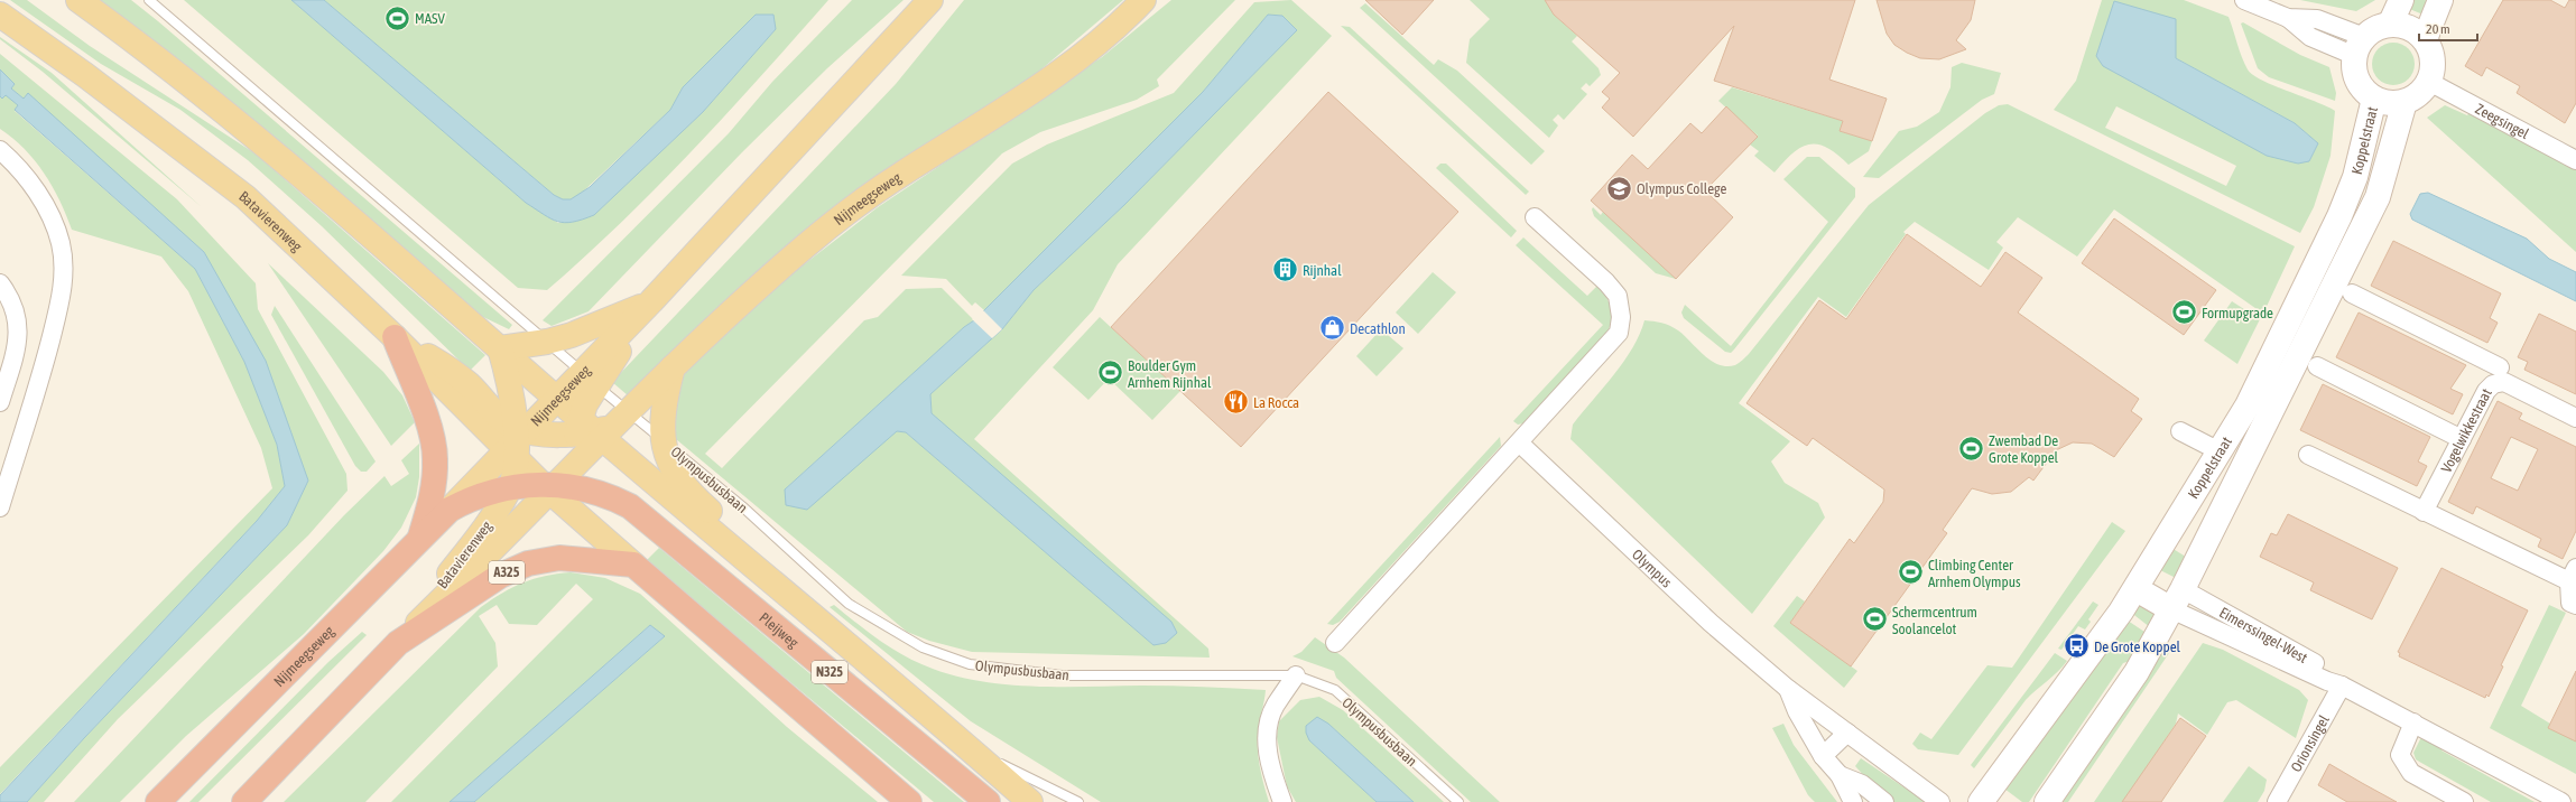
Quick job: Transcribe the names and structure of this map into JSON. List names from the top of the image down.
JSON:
{
  "streets": {
    "highway": [
      "Nijmeegseweg",
      "A325",
      "Pleijweg",
      "N325"
    ],
    "main road": ["Batavierenweg"],
    "street": [
      "Zeegsingel",
      "Koppelstraat",
      "Vogelwikkestraat",
      "Olympus",
      "Eimerssingel-West",
      "Orionsingel"
    ],
    "lane": ["Olympusbusbaan"]
  },
  "crossings": [
    ["Zeegsingel", "Koppelstraat"],
    ["Koppelstraat", "Eimerssingel-West"],
    ["Nijmeegseweg", "Batavierenweg"],
    ["Nijmeegseweg", "Olympusbusbaan"],
    ["Nijmeegseweg", "Pleijweg"],
    ["Nijmeegseweg", "N325"],
    ["Batavierenweg", "Pleijweg"],
    ["Olympusbusbaan", "N325"],
    ["Eimerssingel-West", "Orionsingel"]
  ],
  "places": {
    "sports": [
      "MASV",
      "Formupgrade",
      "Boulder Gym Arnhem Rijnhal",
      "Zwembad De Grote Koppel",
      "Climbing Center Arnhem Olympus",
      "Schermcentrum Soolancelot"
    ],
    "school or university": ["Olympus College"],
    "building": ["Rijnhal"],
    "shop": ["Decathlon"],
    "restaurant": ["La Rocca"],
    "bus stop": ["De Grote Koppel"]
  },
  "scale_bar": "20 m"
}
